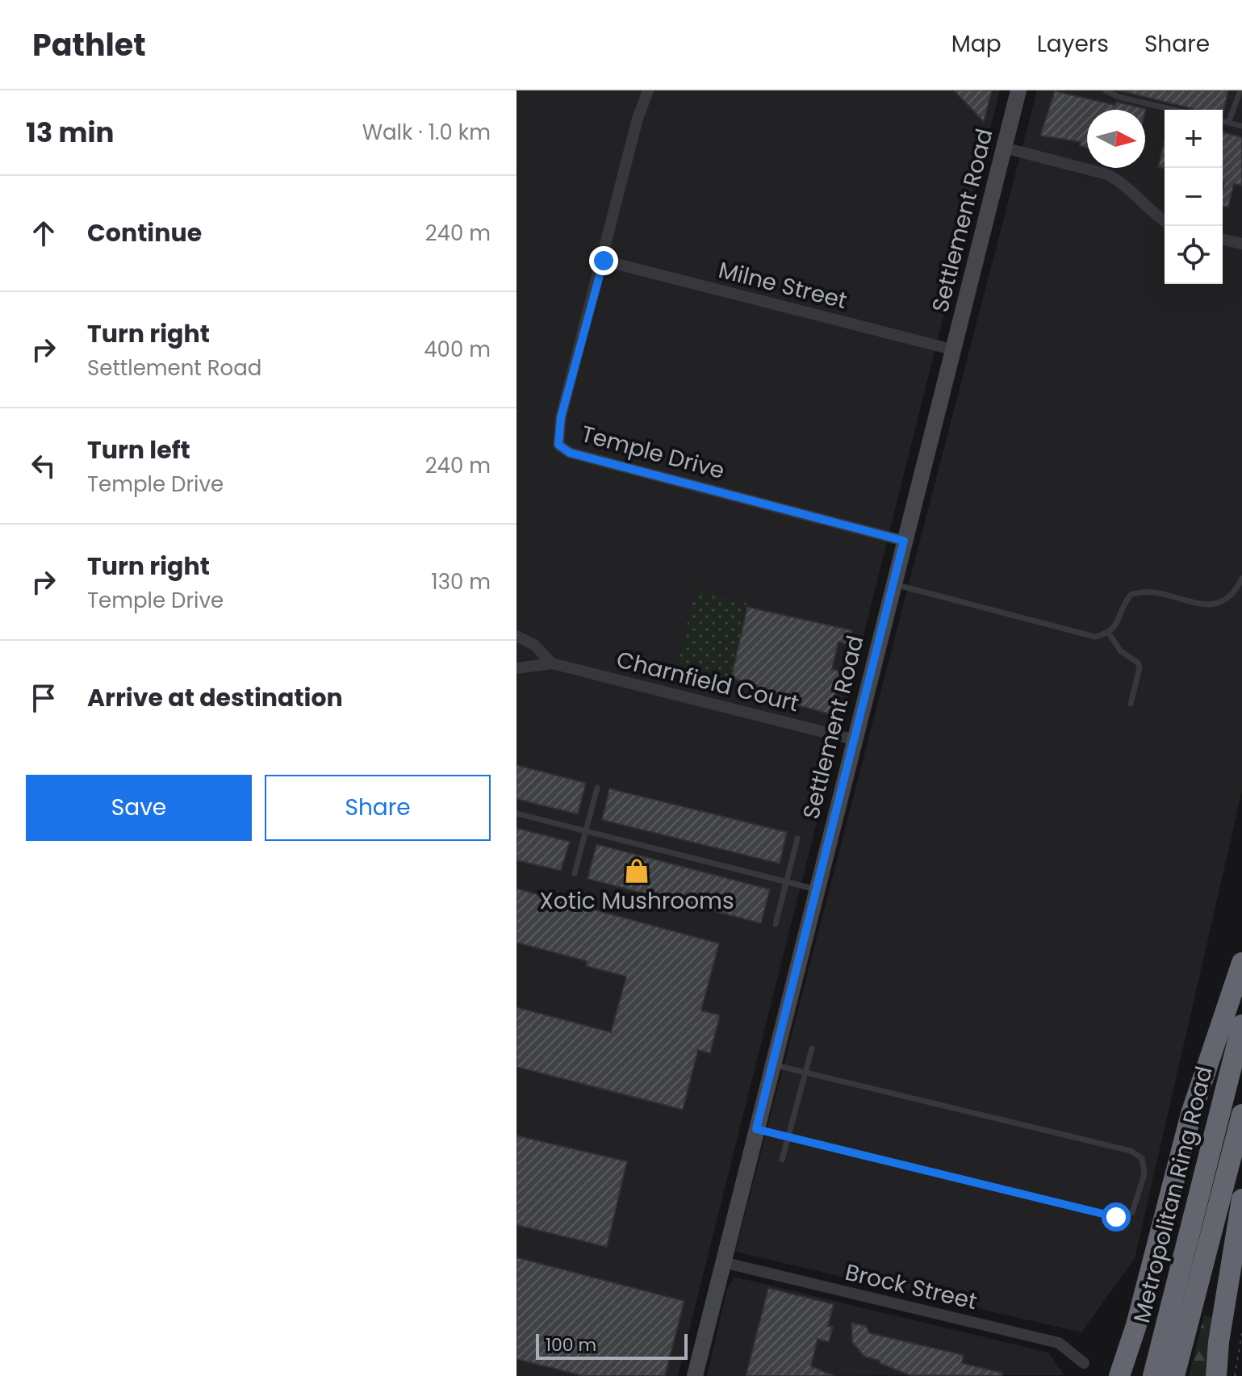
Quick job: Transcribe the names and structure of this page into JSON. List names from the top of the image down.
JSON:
{
  "streets": {
    "highway": ["Metropolitan Ring Road"],
    "main road": ["Settlement Road"],
    "street": [
      "Milne Street",
      "Temple Drive",
      "Charnfield Court",
      "Brock Street"
    ]
  },
  "crossings": [
    ["Settlement Road", "Milne Street"],
    ["Settlement Road", "Temple Drive"],
    ["Settlement Road", "Charnfield Court"],
    ["Settlement Road", "Brock Street"],
    ["Milne Street", "Temple Drive"]
  ],
  "places": {
    "shop": ["Xotic Mushrooms"]
  },
  "scale_bar": "100 m",
  "north": "right",
  "page": {
    "header": "Pathlet",
    "nav": ["Map", "Layers", "Share"],
    "heading": ["13 min", "Walk · 1.0 km"],
    "map_buttons": ["+", "−"],
    "list": [
      ["Continue", "240 m"],
      ["Turn right", "Settlement Road", "400 m"],
      ["Turn left", "Temple Drive", "240 m"],
      ["Turn right", "Temple Drive", "130 m"],
      "Arrive at destination"
    ],
    "buttons": ["Save", "Share"],
    "scale": "100 m"
  }
}
